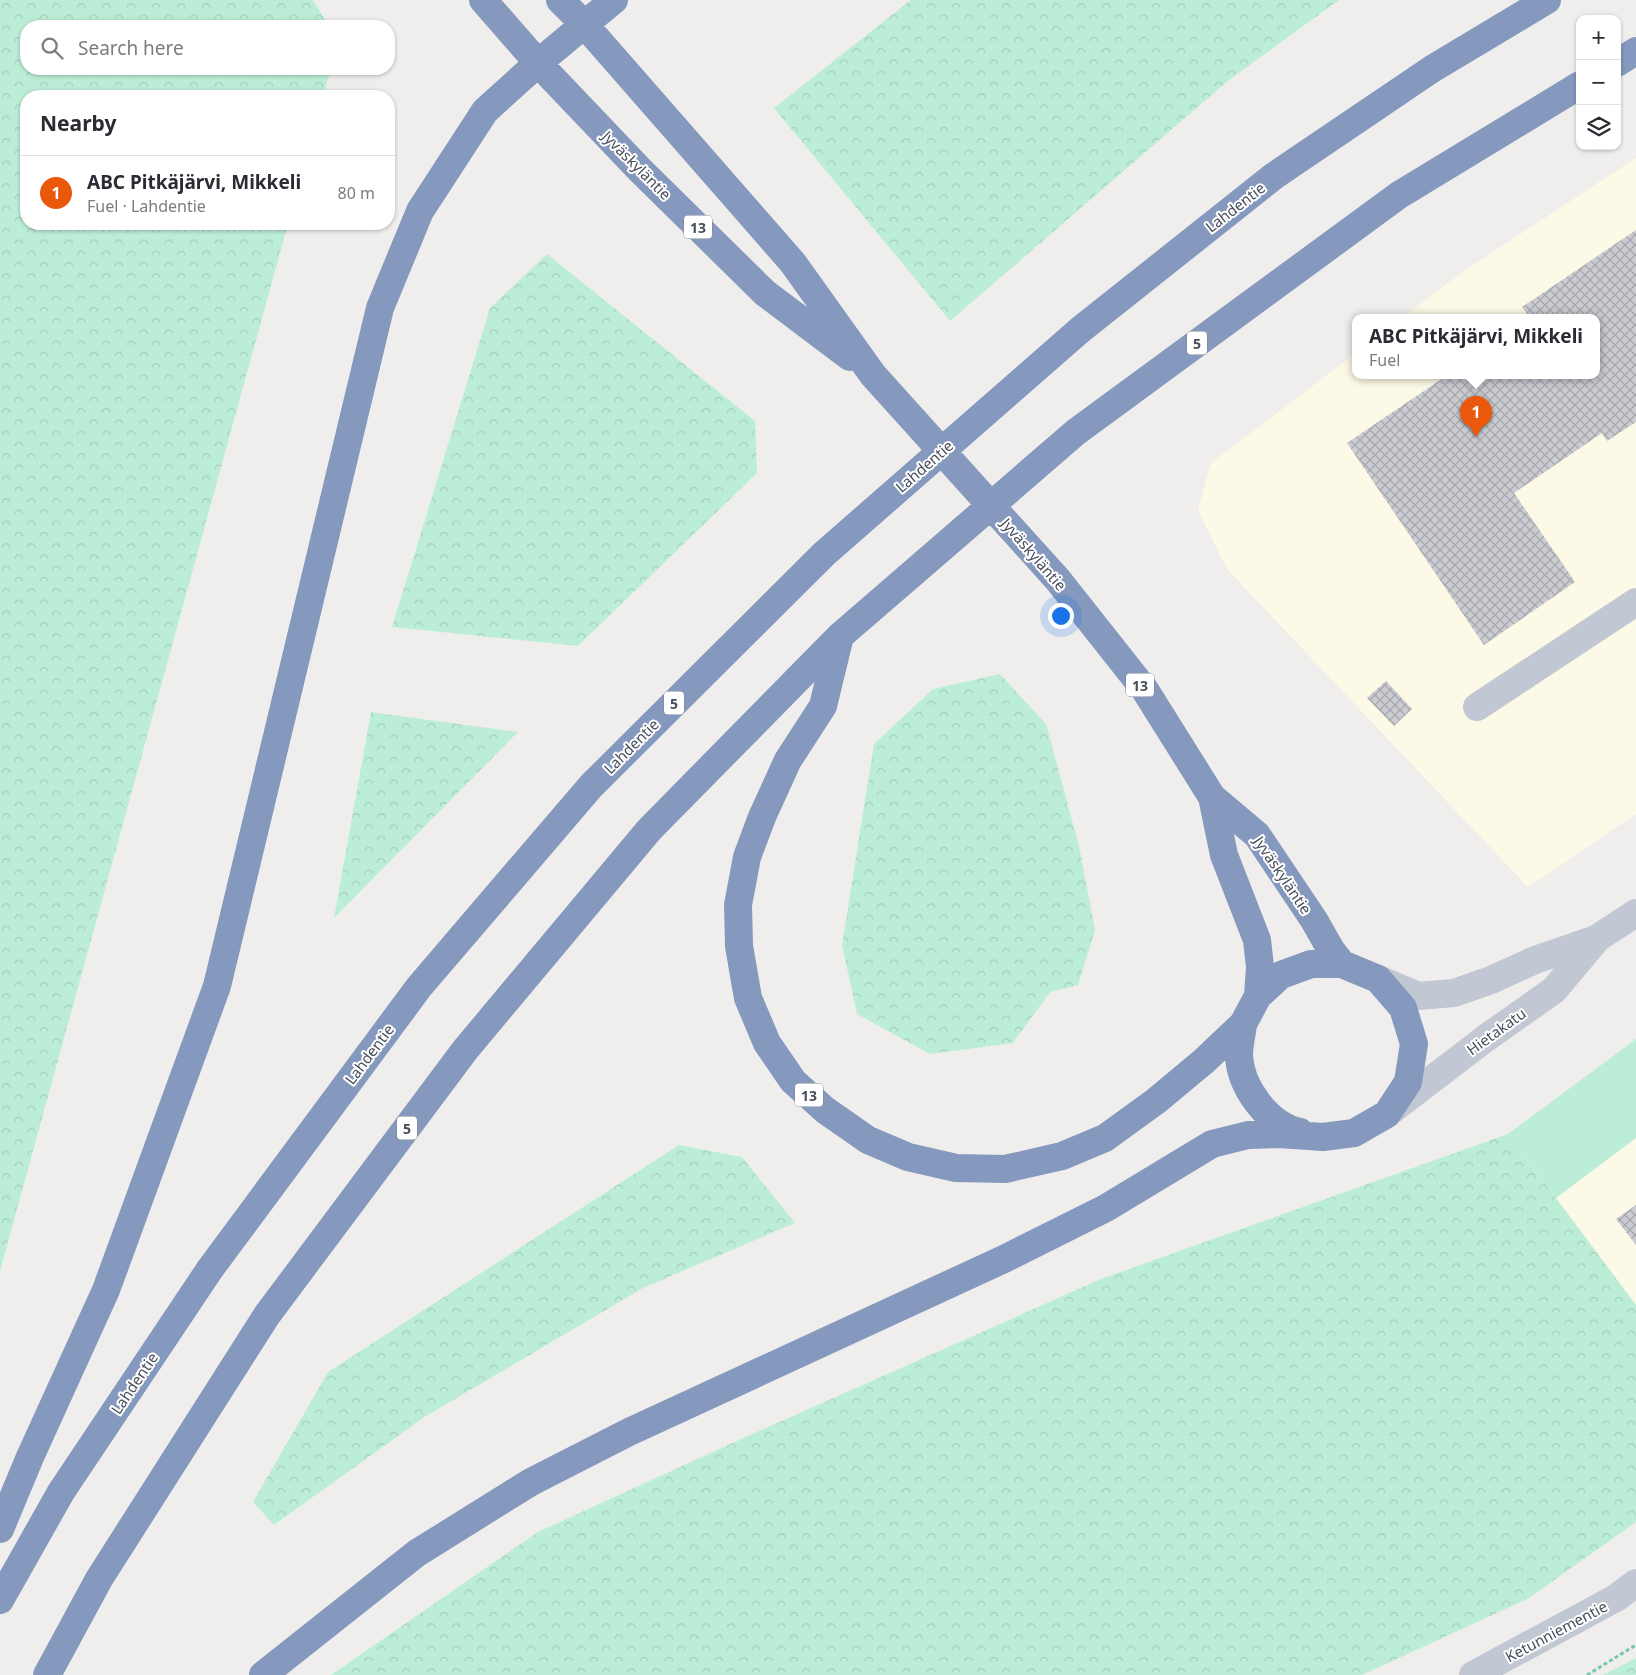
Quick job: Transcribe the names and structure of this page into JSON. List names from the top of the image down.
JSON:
{
  "streets": {
    "highway": [
      "Jyväskyläntie",
      "Lahdentie",
      "13",
      "5"
    ],
    "street": ["Hietakatu", "Ketunniementie"]
  },
  "crossings": [
    ["Jyväskyläntie", "13"],
    ["Jyväskyläntie", "Hietakatu"],
    ["13", "5"],
    ["13", "Hietakatu"]
  ],
  "page": {
    "map_buttons": ["+", "−"],
    "search": "Search here",
    "heading": "Nearby",
    "list": [
      {
        "mark": "1",
        "name": "ABC Pitkäjärvi, Mikkeli",
        "note": "Fuel · Lahdentie",
        "value": "80 m"
      }
    ],
    "popup": ["ABC Pitkäjärvi, Mikkeli", "Fuel"],
    "pins": "1"
  }
}
